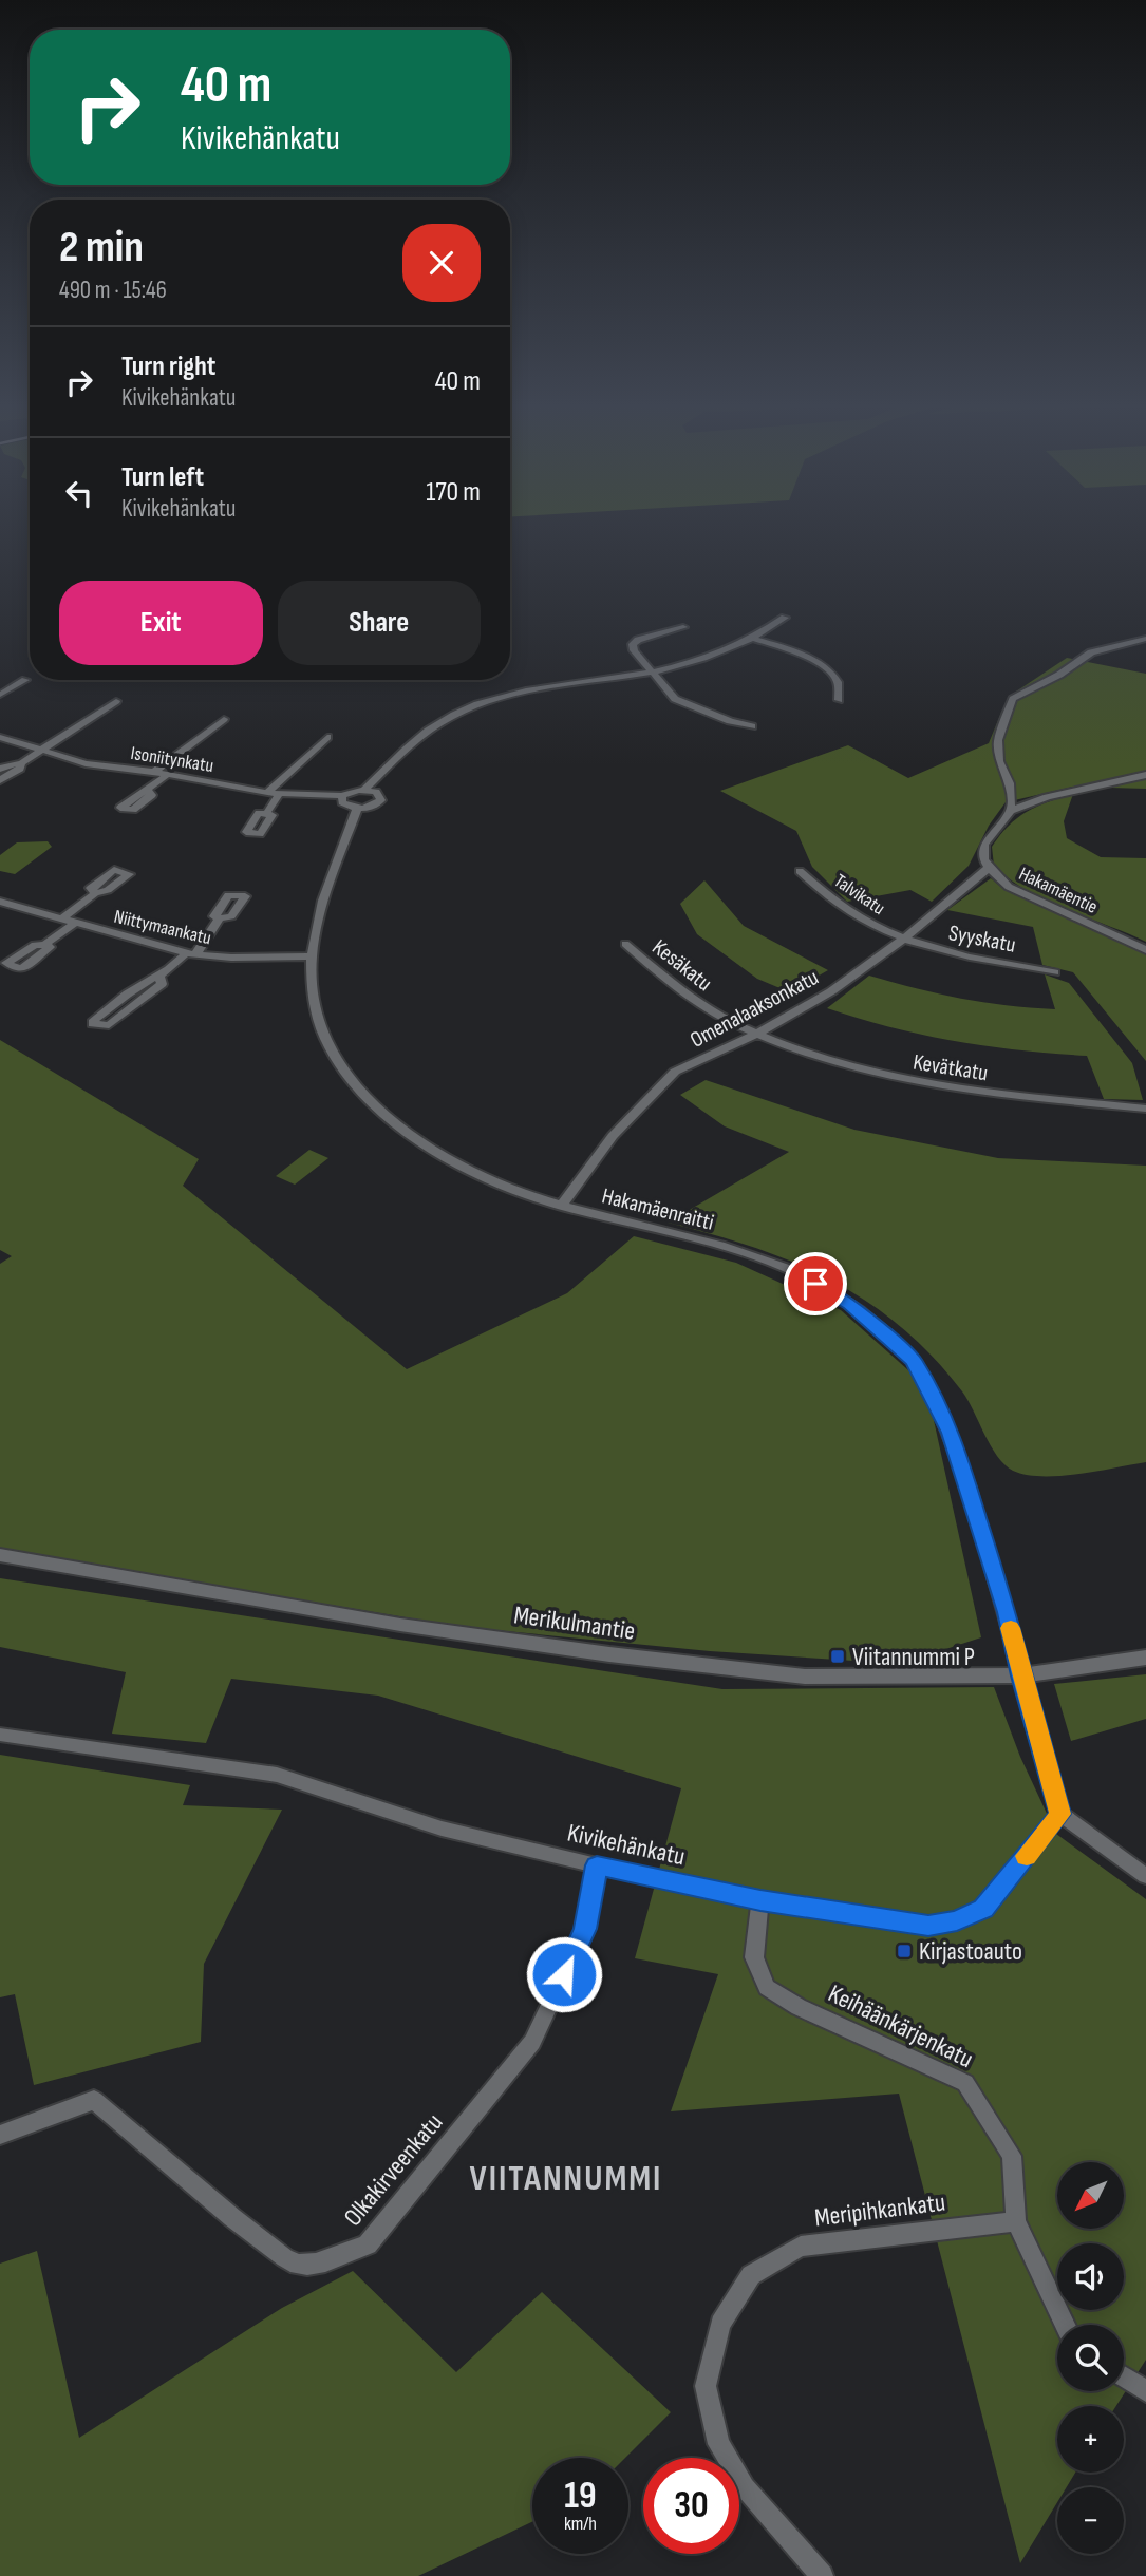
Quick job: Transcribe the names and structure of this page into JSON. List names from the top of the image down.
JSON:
{
  "streets": {
    "street": [
      "Isoniitynkatu",
      "Hakamäentie",
      "Talvikatu",
      "Niittymaankatu",
      "Syyskatu",
      "Kesäkatu",
      "Omenalaaksonkatu",
      "Kevätkatu",
      "Hakamäenraitti",
      "Merikulmantie",
      "Kivikehänkatu",
      "Keihäänkärjenkatu",
      "Olkakirveenkatu",
      "Meripihkankatu"
    ]
  },
  "crossings": [
    ["Hakamäentie", "Omenalaaksonkatu"],
    ["Talvikatu", "Syyskatu"],
    ["Talvikatu", "Omenalaaksonkatu"],
    ["Niittymaankatu", "Hakamäenraitti"],
    ["Syyskatu", "Omenalaaksonkatu"],
    ["Kesäkatu", "Omenalaaksonkatu"],
    ["Kesäkatu", "Kevätkatu"],
    ["Omenalaaksonkatu", "Kevätkatu"],
    ["Omenalaaksonkatu", "Hakamäenraitti"],
    ["Hakamäenraitti", "Merikulmantie"],
    ["Kivikehänkatu", "Keihäänkärjenkatu"],
    ["Kivikehänkatu", "Olkakirveenkatu"],
    ["Keihäänkärjenkatu", "Meripihkankatu"]
  ],
  "districts": ["VIITANNUMMI"],
  "places": {
    "transit": ["Viitannummi P", "Kirjastoauto"]
  },
  "north": "bottom left",
  "page": {
    "turn": ["40 m", "Kivikehänkatu"],
    "heading": ["2 min", "490 m · 15:46"],
    "list": [
      {
        "name": "Turn right",
        "note": "Kivikehänkatu",
        "value": "40 m"
      },
      {
        "name": "Turn left",
        "note": "Kivikehänkatu",
        "value": "170 m"
      }
    ],
    "buttons": ["Exit", "Share"],
    "map_buttons": ["+", "−"],
    "speed": "19 km/h",
    "limit": "30"
  }
}
